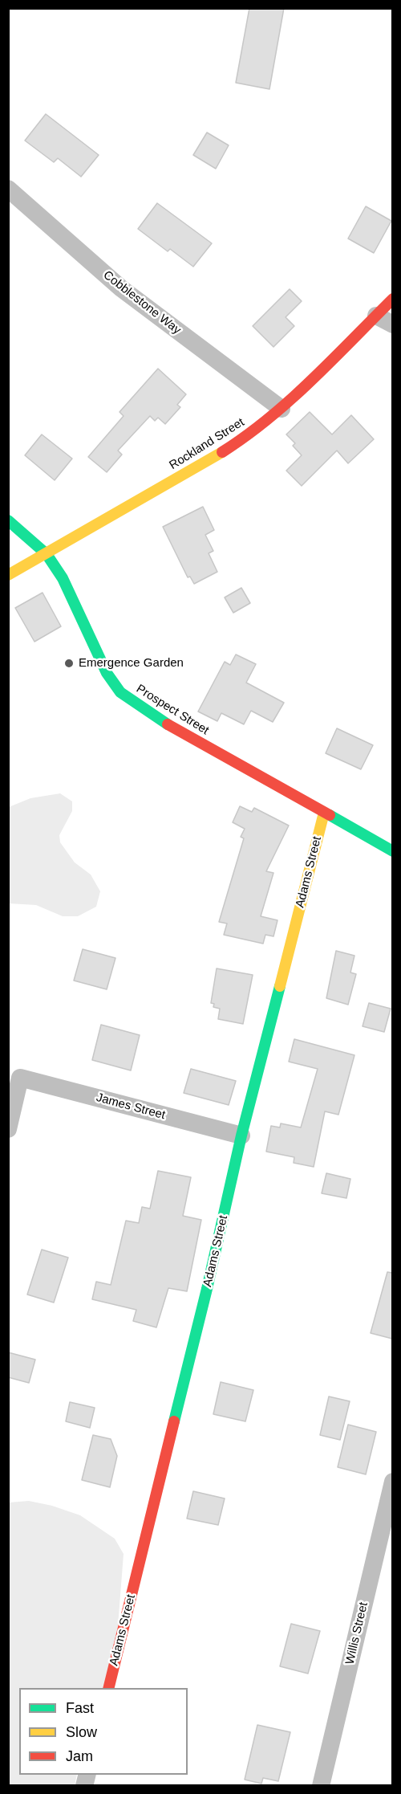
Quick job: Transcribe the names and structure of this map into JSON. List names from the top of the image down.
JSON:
{
  "streets": {
    "street": [
      "Cobblestone Way",
      "Rockland Street",
      "Prospect Street",
      "Adams Street",
      "James Street",
      "Willis Street"
    ]
  },
  "crossings": [
    ["Cobblestone Way", "Rockland Street"],
    ["Rockland Street", "Prospect Street"],
    ["Prospect Street", "Adams Street"],
    ["Adams Street", "James Street"]
  ],
  "places": ["Emergence Garden"],
  "legend": ["Fast", "Slow", "Jam"]
}
